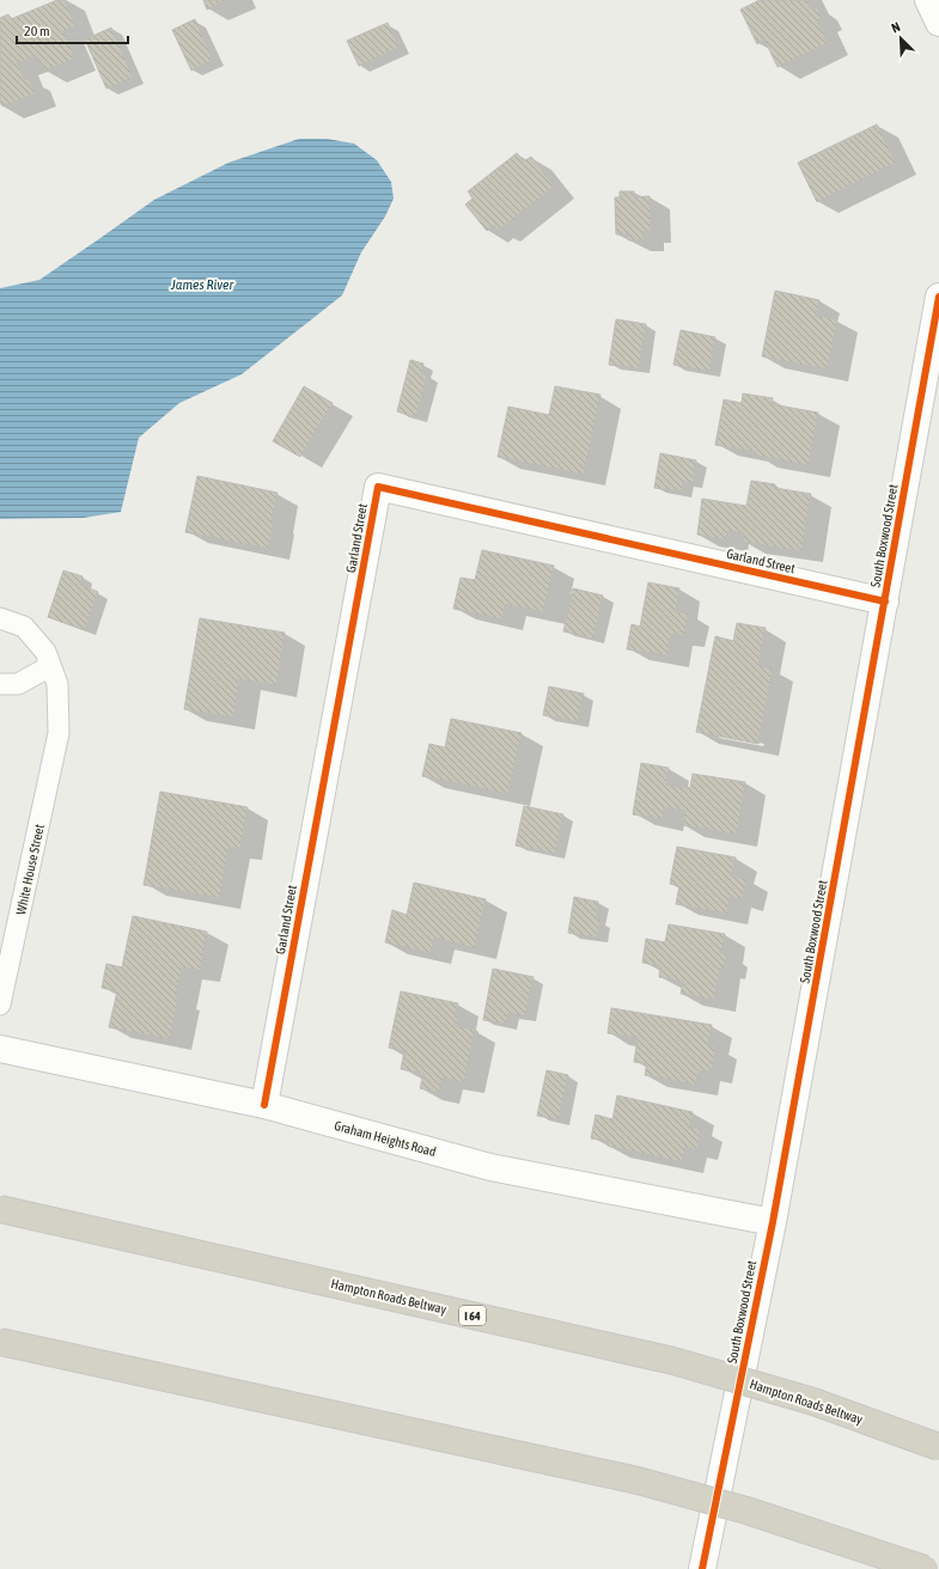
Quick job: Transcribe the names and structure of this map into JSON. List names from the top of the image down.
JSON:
{
  "streets": {
    "highway": ["Hampton Roads Beltway", "I 64"],
    "street": ["South Boxwood Street", "Garland Street", "Graham Heights Road"],
    "lane": ["White House Street"]
  },
  "crossings": [
    ["South Boxwood Street", "Garland Street"],
    ["South Boxwood Street", "Graham Heights Road"],
    ["Garland Street", "Graham Heights Road"]
  ],
  "water": ["James River"],
  "scale_bar": "20 m",
  "north": "top left"
}
